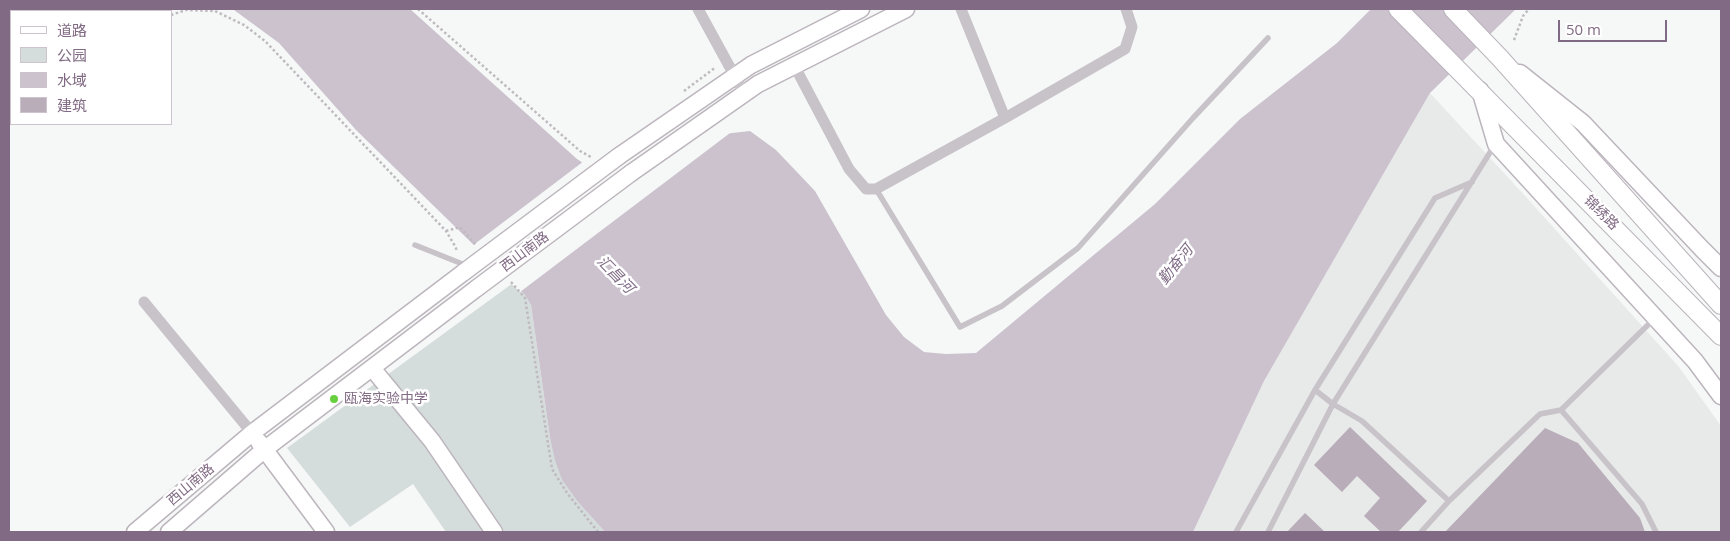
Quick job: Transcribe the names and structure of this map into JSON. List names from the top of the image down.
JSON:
{
  "streets": {
    "main road": ["锦绣路", "西山南路"]
  },
  "water": ["勤奋河", "汇昌河"],
  "places": ["瓯海实验中学"],
  "legend": [
    "道路",
    "公园",
    "水域",
    "建筑"
  ],
  "scale_bar": "50 m"
}
